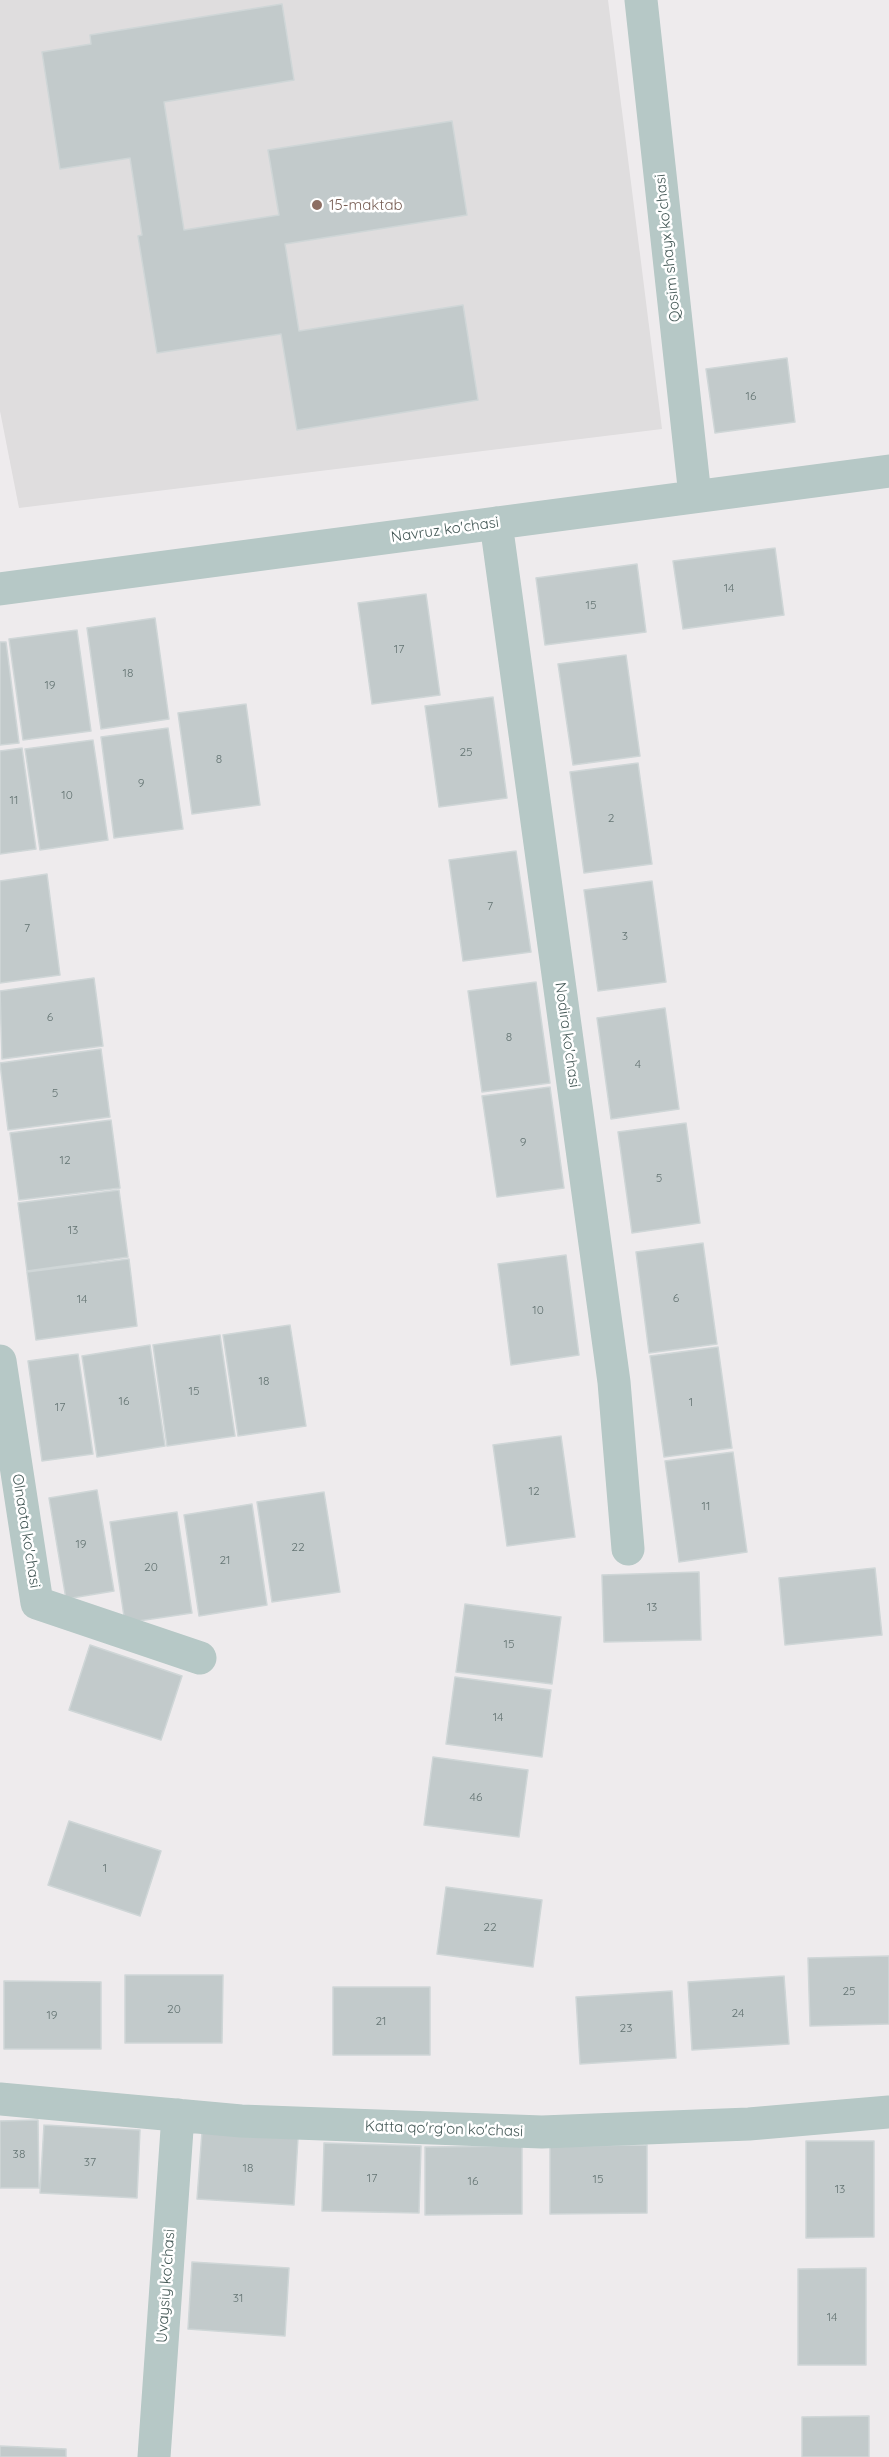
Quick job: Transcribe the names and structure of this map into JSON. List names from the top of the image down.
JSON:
{
  "streets": {
    "street": [
      "Qosim shayx ko'chasi",
      "Navruz ko'chasi",
      "Nodira ko'chasi",
      "Olnaota ko'chasi",
      "Katta qo'rg'on ko'chasi",
      "Uvaysiy ko'chasi"
    ]
  },
  "crossings": [
    ["Qosim shayx ko'chasi", "Navruz ko'chasi"],
    ["Navruz ko'chasi", "Nodira ko'chasi"],
    ["Katta qo'rg'on ko'chasi", "Uvaysiy ko'chasi"]
  ],
  "places": ["15-maktab"],
  "house_numbers": [
    "16",
    "14",
    "15",
    "17",
    "18",
    "19",
    "25",
    "8",
    "9",
    "10",
    "11",
    "2",
    "7",
    "7",
    "3",
    "6",
    "8",
    "4",
    "5",
    "9",
    "12",
    "5",
    "13",
    "6",
    "14",
    "10",
    "18",
    "15",
    "16",
    "1",
    "17",
    "12",
    "11",
    "19",
    "22",
    "21",
    "20",
    "13",
    "15",
    "14",
    "46",
    "1",
    "22",
    "25",
    "20",
    "24",
    "19",
    "21",
    "23",
    "38",
    "37",
    "18",
    "17",
    "15",
    "16",
    "13",
    "31",
    "14"
  ]
}
